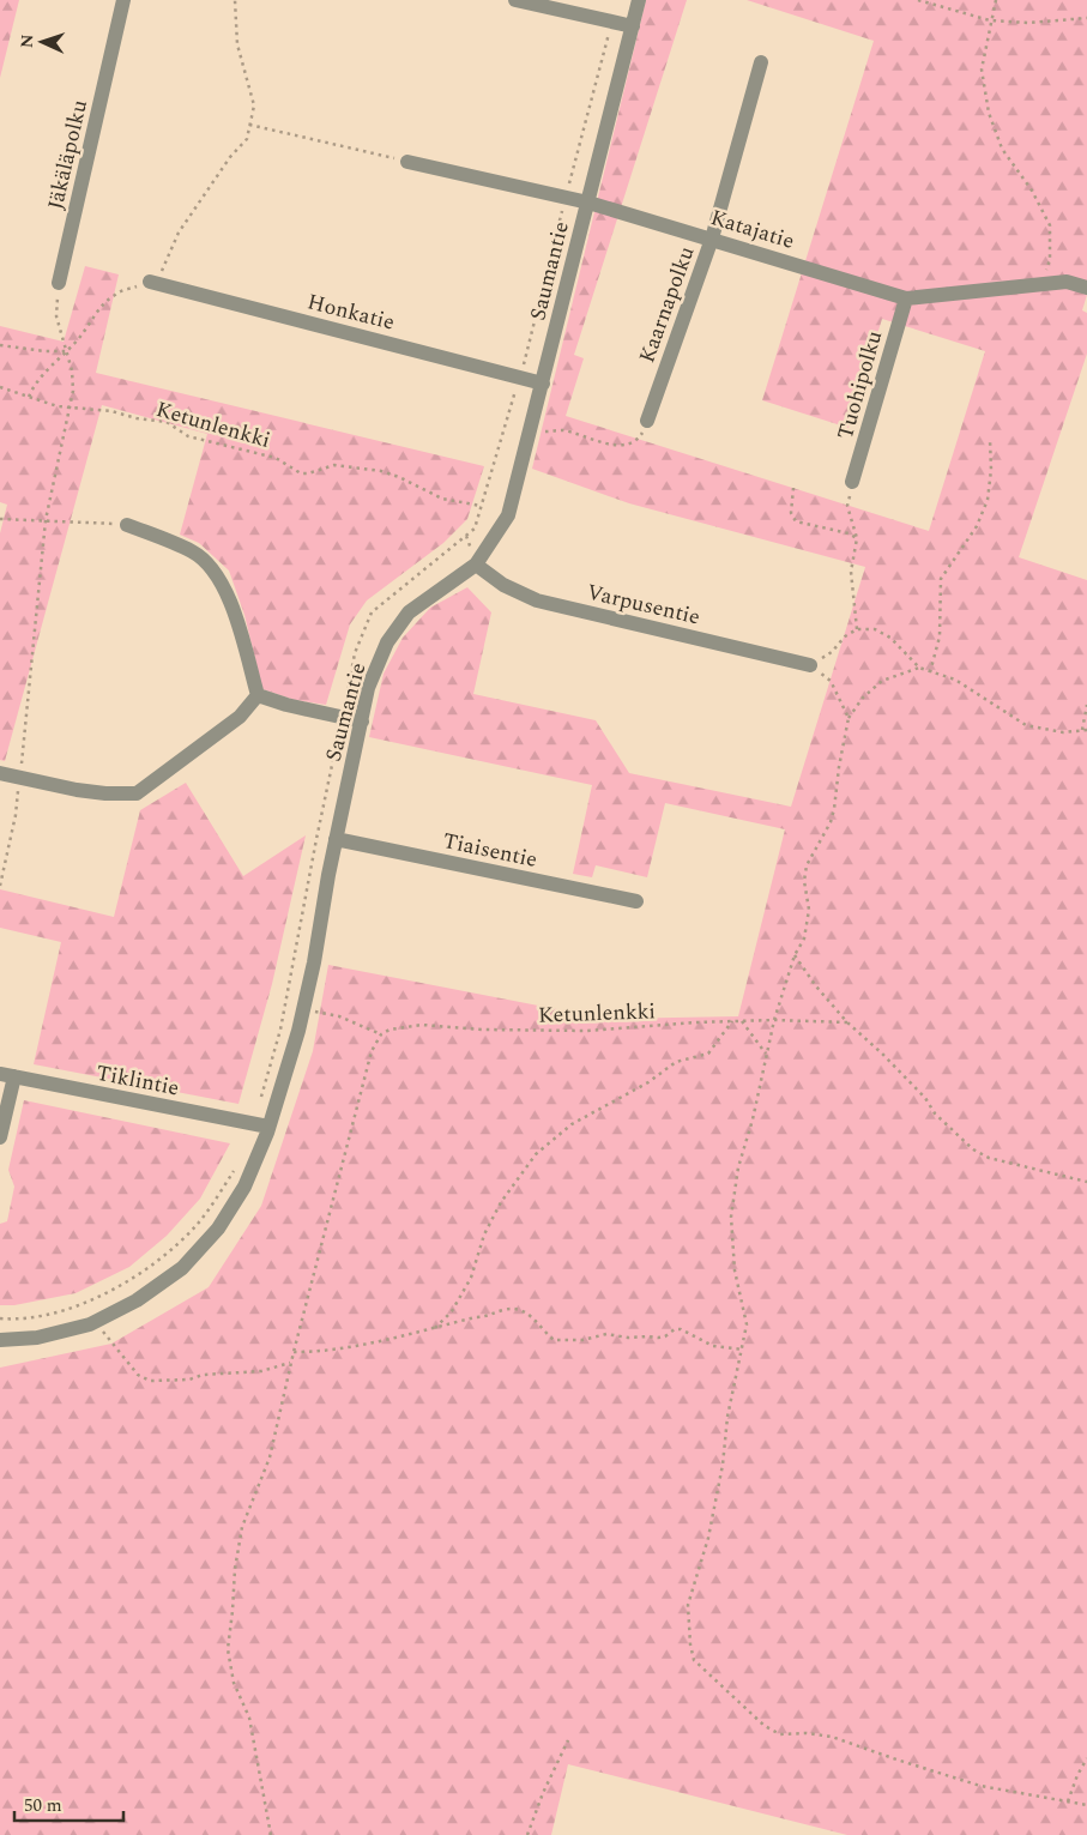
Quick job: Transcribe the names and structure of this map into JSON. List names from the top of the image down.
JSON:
{
  "streets": {
    "street": [
      "Jäkäläpolku",
      "Katajatie",
      "Saumantie",
      "Kaarnapolku",
      "Honkatie",
      "Tuohipolku",
      "Varpusentie",
      "Tiaisentie",
      "Tiklintie"
    ],
    "path": ["Ketunlenkki"]
  },
  "crossings": [
    ["Katajatie", "Saumantie"],
    ["Katajatie", "Kaarnapolku"],
    ["Katajatie", "Tuohipolku"],
    ["Saumantie", "Honkatie"],
    ["Saumantie", "Varpusentie"],
    ["Saumantie", "Tiaisentie"],
    ["Saumantie", "Tiklintie"]
  ],
  "scale_bar": "50 m",
  "north": "left"
}
